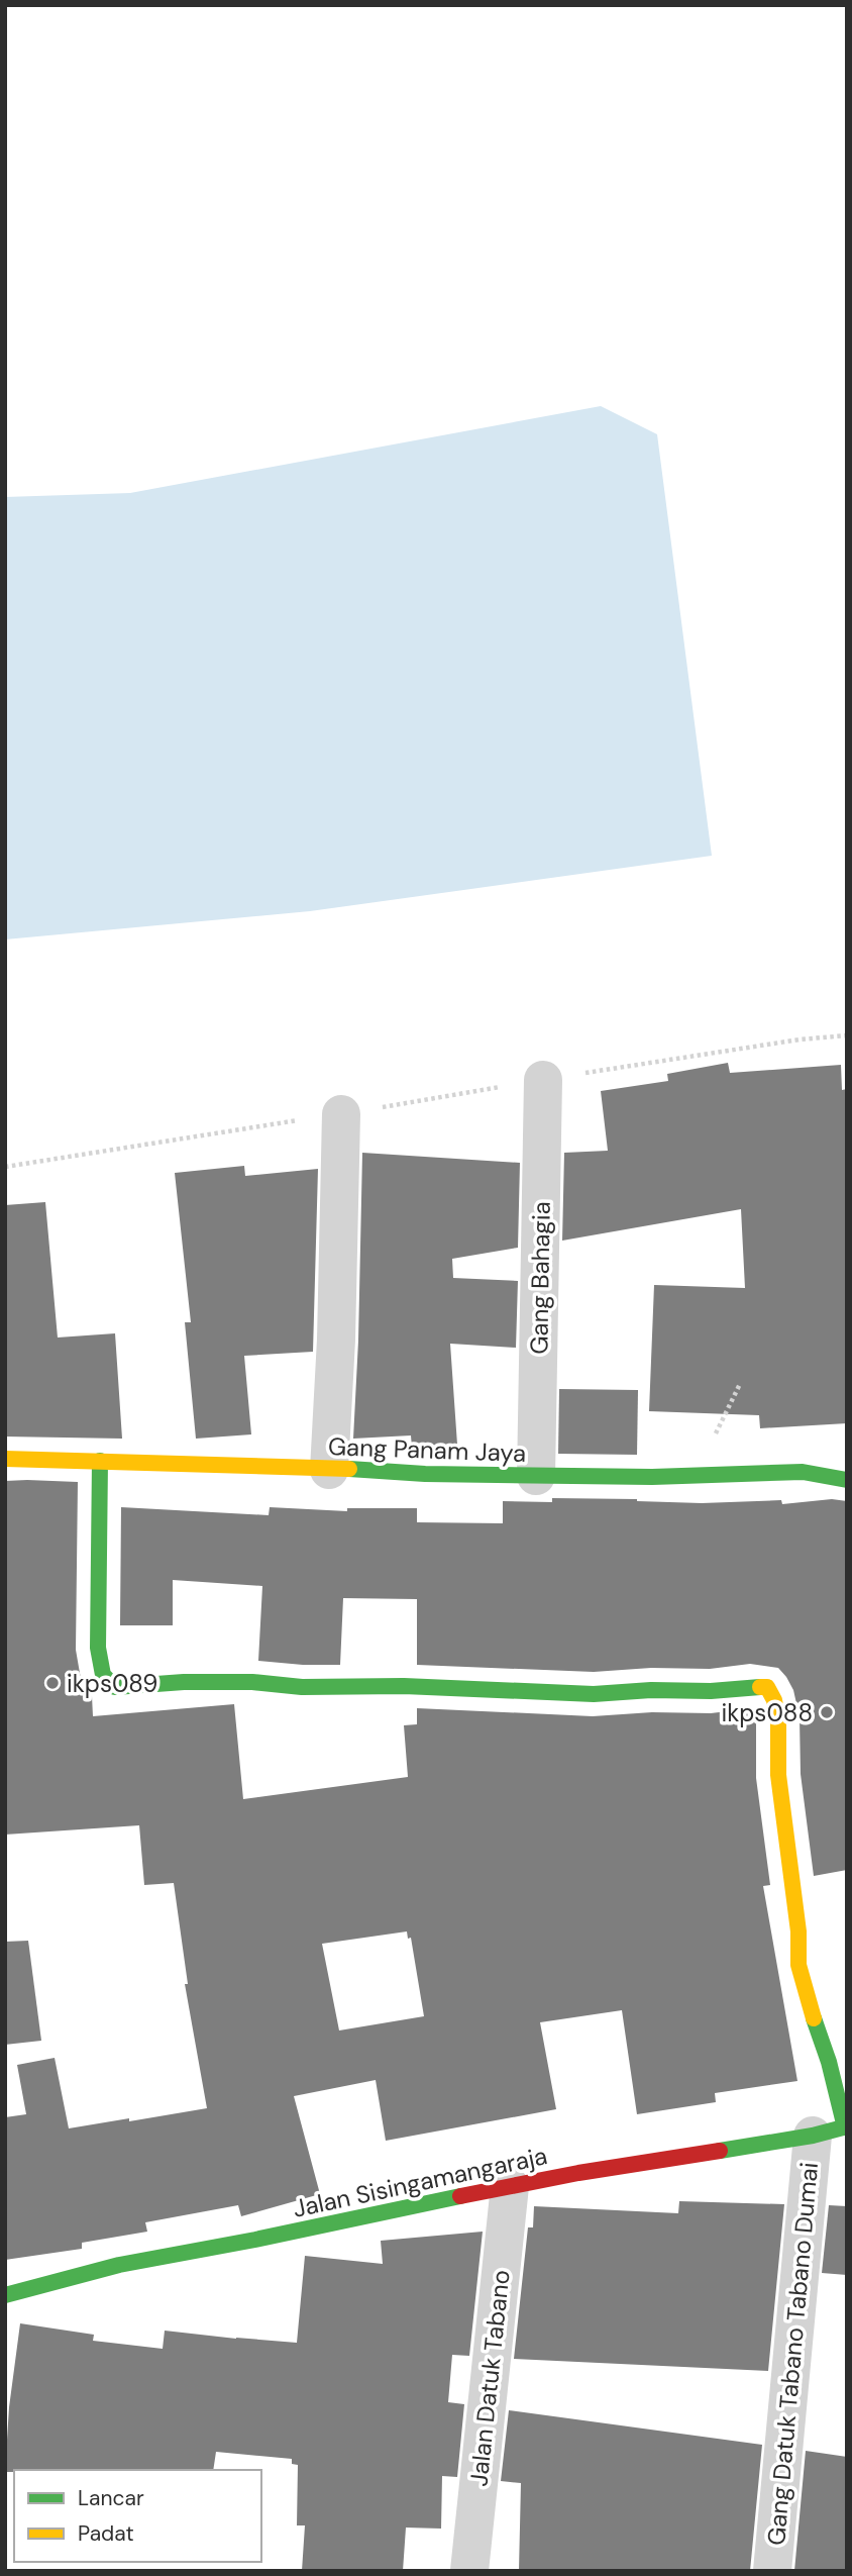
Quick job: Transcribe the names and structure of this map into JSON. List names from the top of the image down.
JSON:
{
  "streets": {
    "street": [
      "Gang Bahagia",
      "Gang Panam Jaya",
      "Jalan Sisingamangaraja",
      "Gang Datuk Tabano Tabano Dumai",
      "Jalan Datuk Tabano"
    ]
  },
  "crossings": [
    ["Gang Bahagia", "Gang Panam Jaya"],
    ["Jalan Sisingamangaraja", "Gang Datuk Tabano Tabano Dumai"],
    ["Jalan Sisingamangaraja", "Jalan Datuk Tabano"]
  ],
  "places": ["ikps089", "ikps088"],
  "legend": ["Lancar", "Padat"]
}
